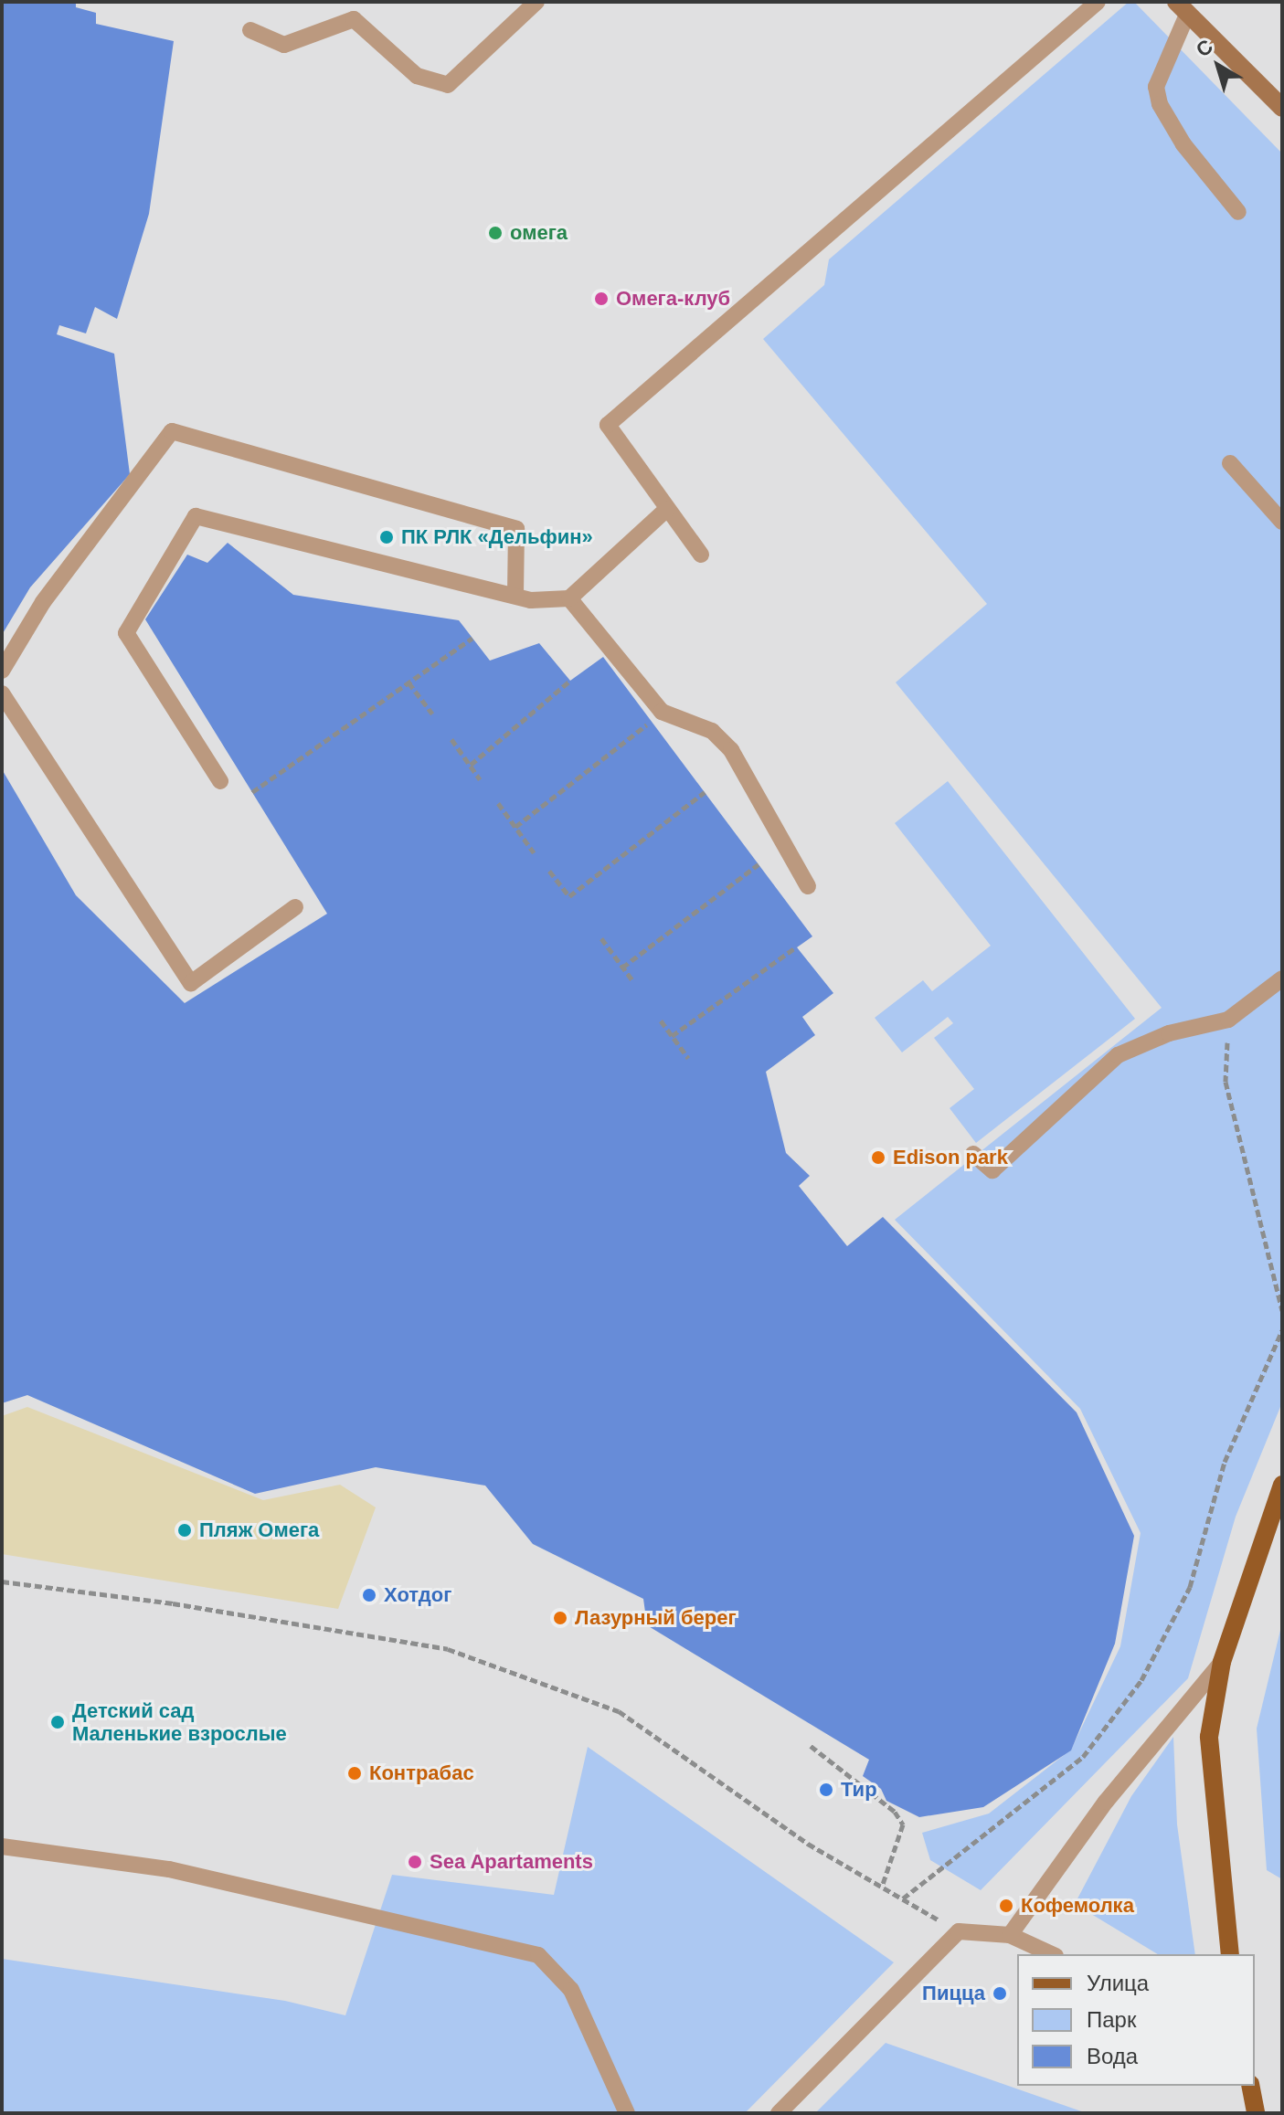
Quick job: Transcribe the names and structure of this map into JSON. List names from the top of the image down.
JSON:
{
  "places": [
    "омега",
    "Омега-клуб",
    "ПК РЛК «Дельфин»",
    "Edison park",
    "Пляж Омега",
    "Хотдог",
    "Лазурный берег",
    "Детский сад Маленькие взрослые",
    "Контрабас",
    "Тир",
    "Sea Apartaments",
    "Кофемолка",
    "Пицца"
  ],
  "legend": ["Улица", "Парк", "Вода"],
  "north": "top left"
}
